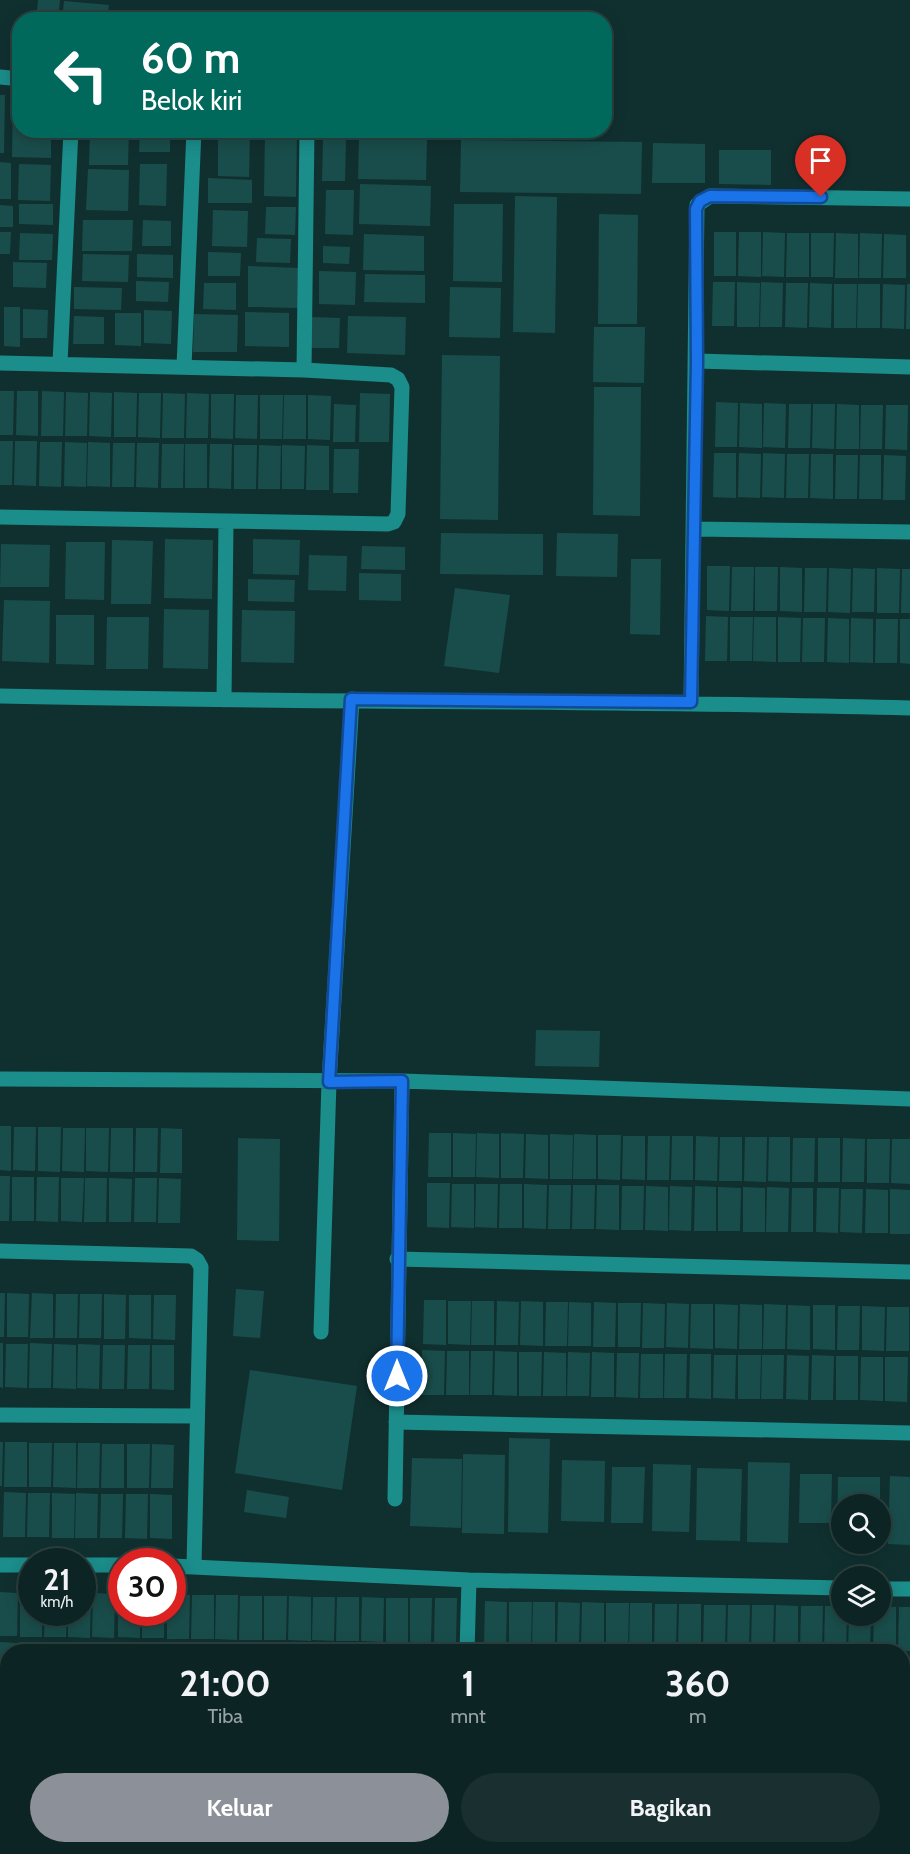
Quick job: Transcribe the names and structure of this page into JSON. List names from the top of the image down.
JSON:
{
  "page": {
    "turn": ["60 m", "Belok kiri"],
    "speed": "21 km/h",
    "limit": "30",
    "eta": [
      "21:00",
      "Tiba",
      "1",
      "mnt",
      "360",
      "m"
    ],
    "buttons": ["Keluar", "Bagikan"]
  }
}
